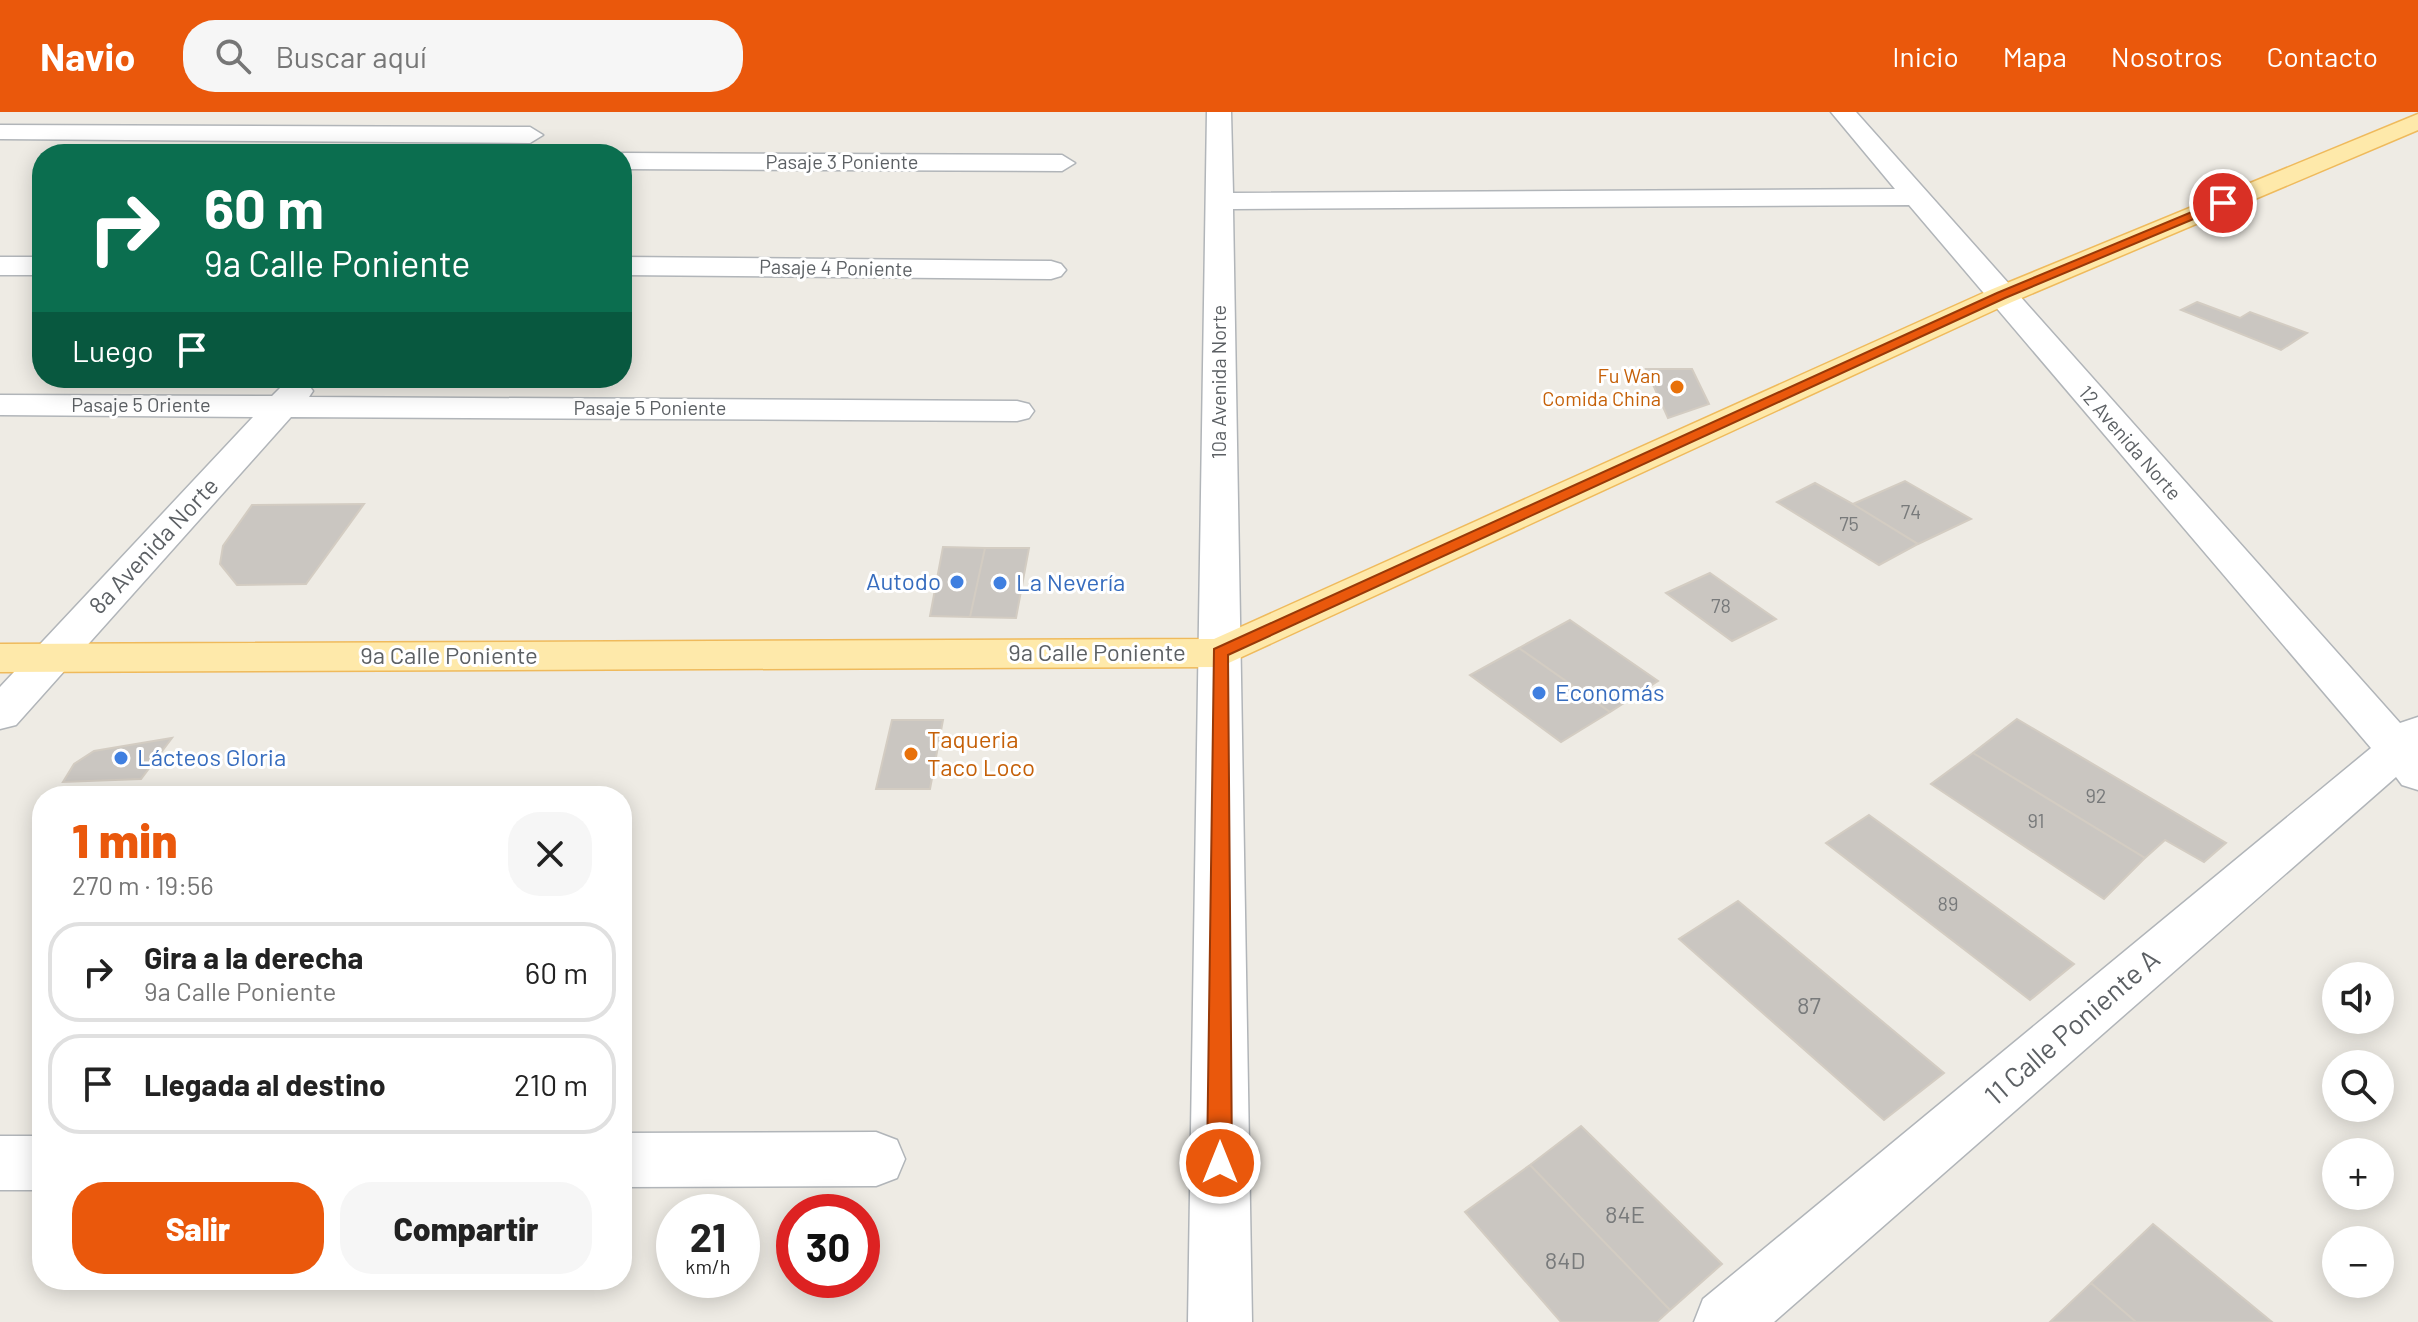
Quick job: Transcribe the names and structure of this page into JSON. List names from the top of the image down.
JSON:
{
  "streets": {
    "main road": ["9a Calle Poniente"],
    "street": [
      "Pasaje 3 Poniente",
      "Pasaje 4 Poniente",
      "10a Avenida Norte",
      "Pasaje 5 Oriente",
      "Pasaje 5 Poniente",
      "12 Avenida Norte",
      "8a Avenida Norte",
      "11 Calle Poniente A"
    ]
  },
  "crossings": [
    ["10a Avenida Norte", "9a Calle Poniente"],
    ["Pasaje 5 Oriente", "Pasaje 5 Poniente"],
    ["Pasaje 5 Oriente", "8a Avenida Norte"],
    ["Pasaje 5 Poniente", "8a Avenida Norte"],
    ["12 Avenida Norte", "9a Calle Poniente"],
    ["12 Avenida Norte", "11 Calle Poniente A"],
    ["8a Avenida Norte", "9a Calle Poniente"]
  ],
  "places": [
    "Fu Wan Comida China",
    "Autodo",
    "La Nevería",
    "Economás",
    "Taqueria Taco Loco",
    "Lácteos Gloria"
  ],
  "house_numbers": [
    "74",
    "75",
    "78",
    "92",
    "91",
    "89",
    "87",
    "84E",
    "84D"
  ],
  "page": {
    "header": "Navio",
    "search": "Buscar aquí",
    "nav": [
      "Inicio",
      "Mapa",
      "Nosotros",
      "Contacto"
    ],
    "turn": ["60 m", "9a Calle Poniente"],
    "then": "Luego",
    "heading": ["1 min", "270 m · 19:56"],
    "list": [
      {
        "name": "Gira a la derecha",
        "note": "9a Calle Poniente",
        "value": "60 m"
      },
      {
        "name": "Llegada al destino",
        "value": "210 m"
      }
    ],
    "map_buttons": ["+", "−"],
    "buttons": ["Salir", "Compartir"],
    "speed": "21 km/h",
    "limit": "30"
  }
}
